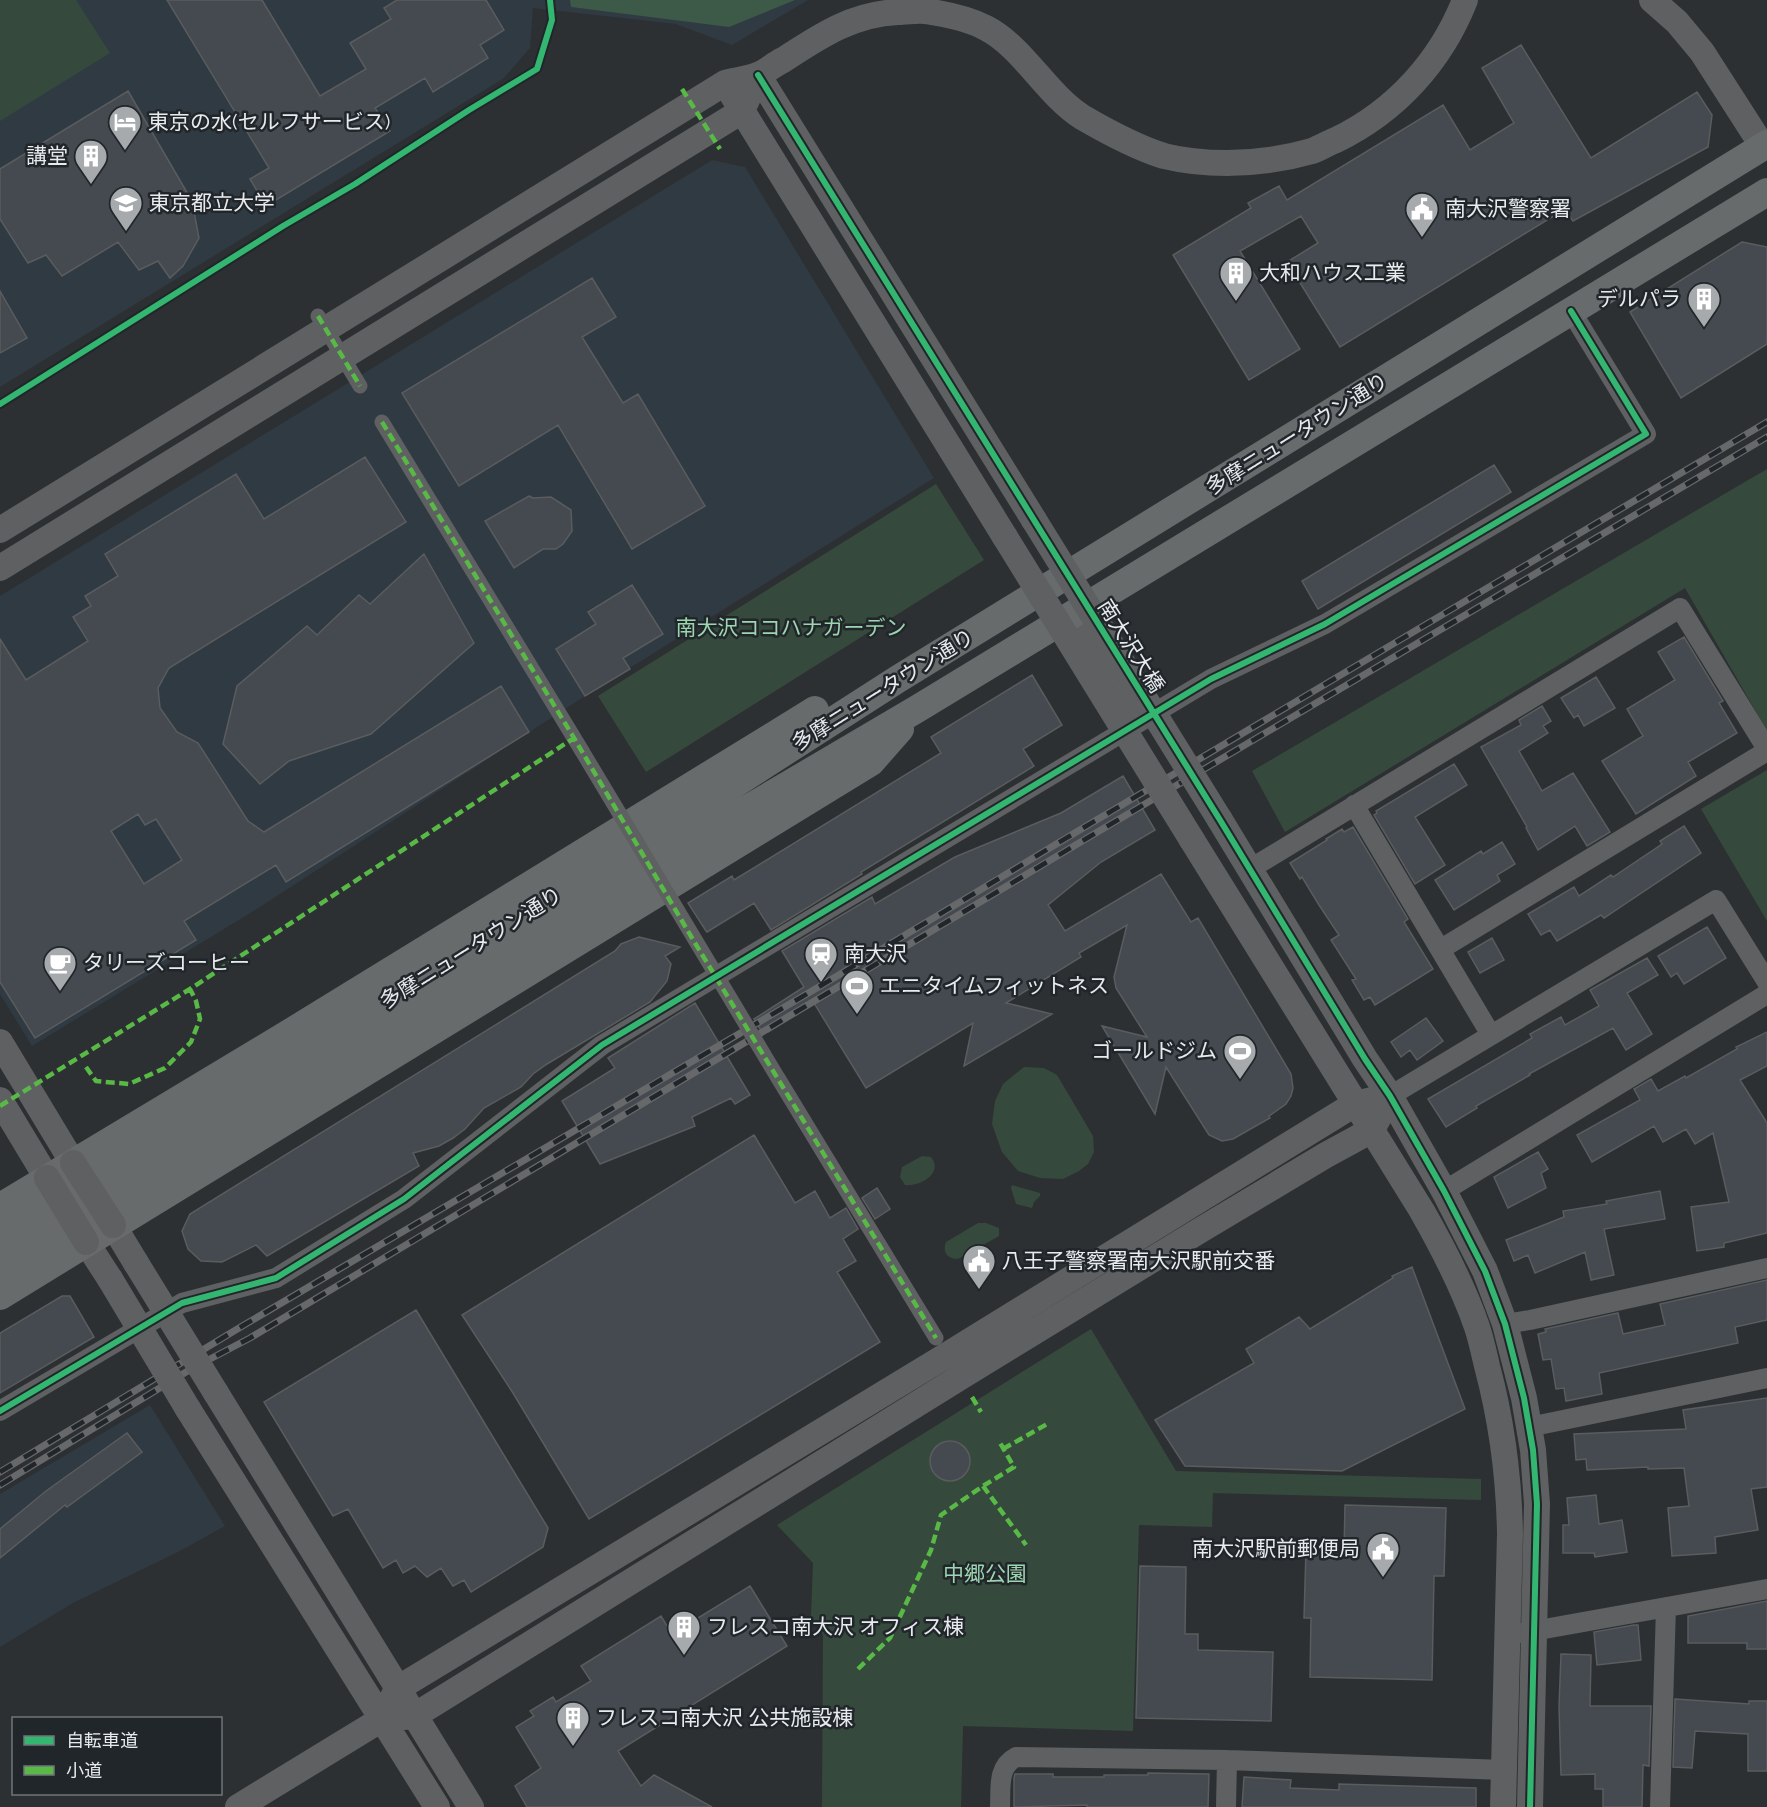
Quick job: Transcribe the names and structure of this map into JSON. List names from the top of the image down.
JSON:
{
  "streets": {
    "main road": ["多摩ニュータウン通り"],
    "street": ["南大沢大橋"]
  },
  "parks": ["南大沢ココハナガーデン", "中郷公園"],
  "places": {
    "hotel": ["東京の水(セルフサービス)"],
    "building": [
      "講堂",
      "大和ハウス工業",
      "デルパラ",
      "フレスコ南大沢 オフィス棟",
      "フレスコ南大沢 公共施設棟"
    ],
    "school or university": ["東京都立大学"],
    "public building": ["南大沢警察署", "八王子警察署南大沢駅前交番", "南大沢駅前郵便局"],
    "station": ["南大沢"],
    "cafe": ["タリーズコーヒー"],
    "sports": ["エニタイムフィットネス", "ゴールドジム"]
  },
  "legend": ["自転車道", "小道"]
}
